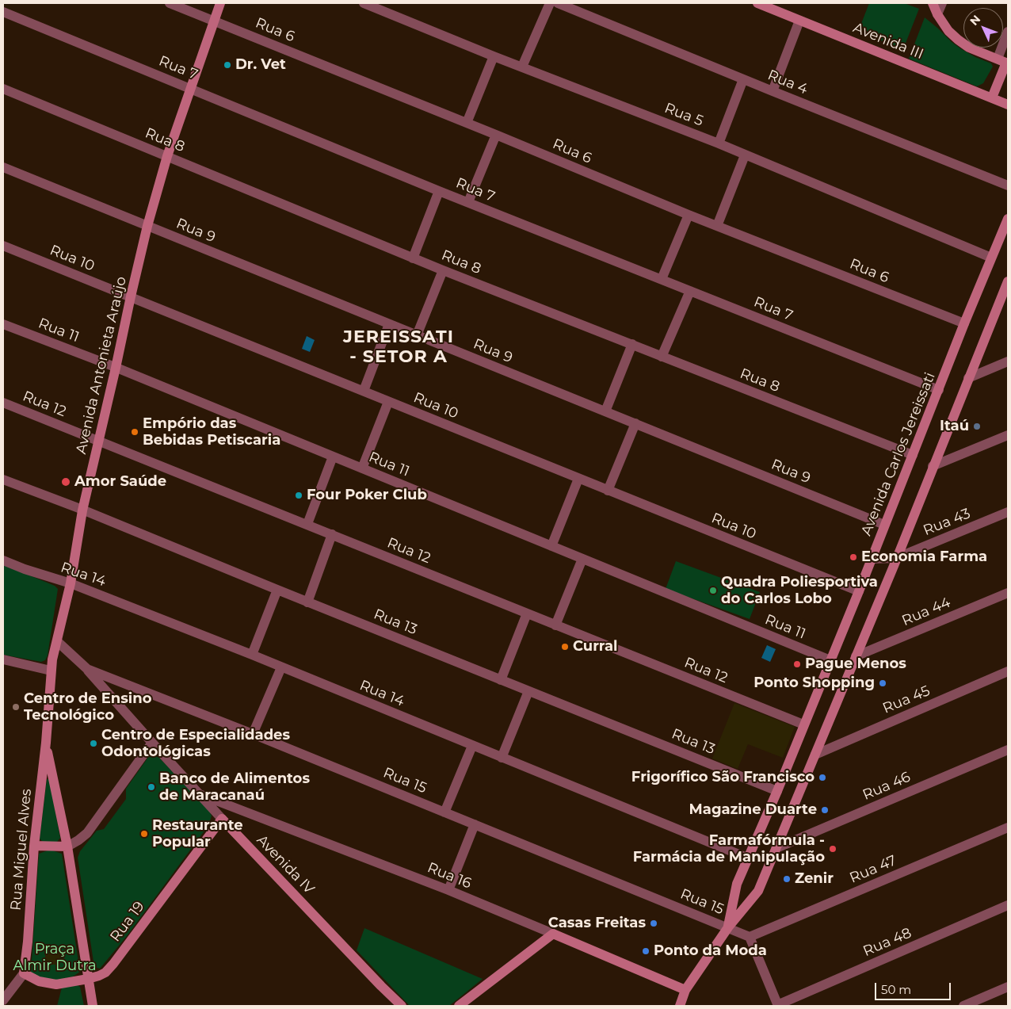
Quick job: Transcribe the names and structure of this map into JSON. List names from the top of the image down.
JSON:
{
  "streets": {
    "street": [
      "Rua 6",
      "Avenida III",
      "Rua 7",
      "Rua 4",
      "Rua 5",
      "Rua 8",
      "Rua 9",
      "Rua 10",
      "Rua 11",
      "Avenida Antonieta Araújo",
      "Rua 12",
      "Avenida Carlos Jereissati",
      "Rua 43",
      "Rua 14",
      "Rua 44",
      "Rua 13",
      "Rua 45",
      "Rua 15",
      "Rua 46",
      "Rua Miguel Alves",
      "Avenida IV",
      "Rua 47",
      "Rua 16",
      "Rua 19",
      "Rua 48"
    ]
  },
  "crossings": [
    ["Rua 6", "Avenida Antonieta Araújo"],
    ["Rua 6", "Avenida Carlos Jereissati"],
    ["Rua 7", "Avenida Antonieta Araújo"],
    ["Rua 7", "Avenida Carlos Jereissati"],
    ["Rua 5", "Avenida Carlos Jereissati"],
    ["Rua 8", "Avenida Antonieta Araújo"],
    ["Rua 8", "Avenida Carlos Jereissati"],
    ["Rua 9", "Avenida Antonieta Araújo"],
    ["Rua 9", "Avenida Carlos Jereissati"],
    ["Rua 10", "Avenida Antonieta Araújo"],
    ["Rua 10", "Avenida Carlos Jereissati"],
    ["Rua 11", "Avenida Antonieta Araújo"],
    ["Rua 11", "Avenida Carlos Jereissati"],
    ["Avenida Antonieta Araújo", "Rua 12"],
    ["Avenida Antonieta Araújo", "Rua 14"],
    ["Avenida Antonieta Araújo", "Rua 13"],
    ["Avenida Antonieta Araújo", "Rua 15"],
    ["Avenida Antonieta Araújo", "Rua Miguel Alves"],
    ["Rua 12", "Avenida Carlos Jereissati"],
    ["Avenida Carlos Jereissati", "Rua 14"],
    ["Avenida Carlos Jereissati", "Rua 13"],
    ["Avenida Carlos Jereissati", "Rua 15"],
    ["Rua 15", "Avenida IV"],
    ["Rua 15", "Rua 47"],
    ["Rua Miguel Alves", "Rua 19"],
    ["Avenida IV", "Rua 16"],
    ["Avenida IV", "Rua 19"]
  ],
  "districts": ["JEREISSATI - SETOR A"],
  "parks": ["Praça Almir Dutra"],
  "places": [
    "Dr. Vet",
    "Itaú",
    "Empório das Bebidas Petiscaria",
    "Amor Saúde",
    "Four Poker Club",
    "Economia Farma",
    "Quadra Poliesportiva do Carlos Lobo",
    "Curral",
    "Pague Menos",
    "Ponto Shopping",
    "Centro de Ensino Tecnológico",
    "Centro de Especialidades Odontológicas",
    "Frigorífico São Francisco",
    "Banco de Alimentos de Maracanaú",
    "Magazine Duarte",
    "Restaurante Popular",
    "Farmafórmula - Farmácia de Manipulação",
    "Zenir",
    "Casas Freitas",
    "Ponto da Moda"
  ],
  "scale_bar": "50 m",
  "north": "top left"
}
